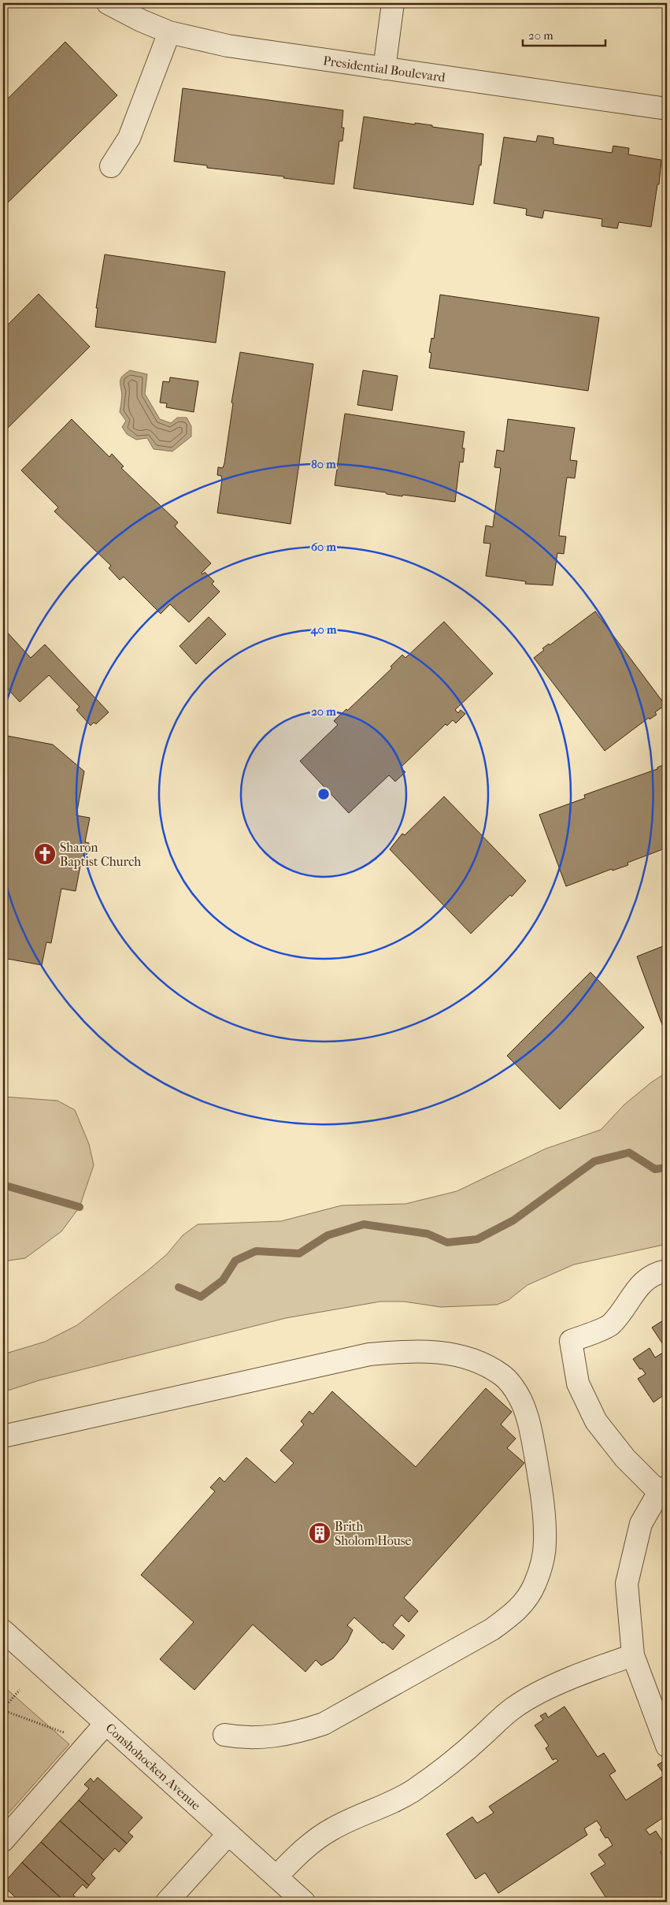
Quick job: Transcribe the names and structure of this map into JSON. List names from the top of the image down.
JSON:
{
  "streets": {
    "street": ["Presidential Boulevard", "Conshohocken Avenue"]
  },
  "places": {
    "church": ["Sharon Baptist Church"],
    "building": ["Brith Sholom House"]
  },
  "scale_bar": "20 m",
  "rings": [
    "80 m",
    "60 m",
    "40 m",
    "20 m"
  ]
}
